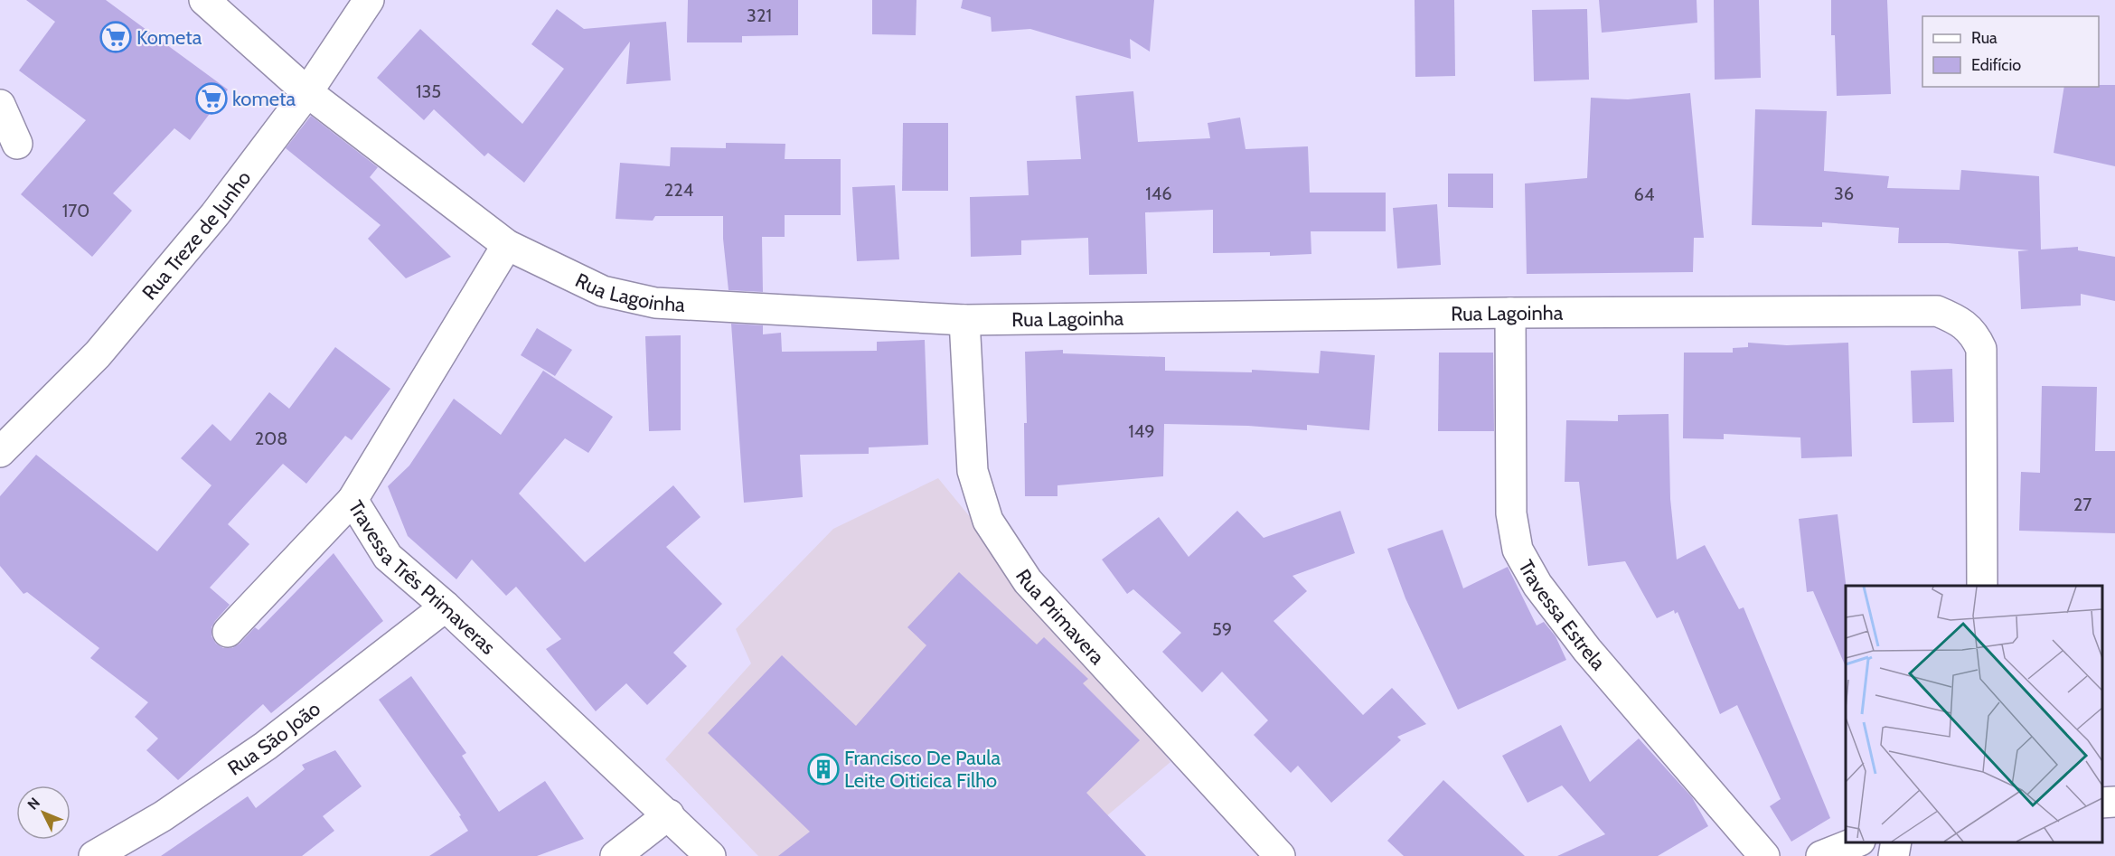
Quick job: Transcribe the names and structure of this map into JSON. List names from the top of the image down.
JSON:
{
  "streets": {
    "street": [
      "Rua Treze de Junho",
      "Rua Lagoinha",
      "Travessa Três Primaveras",
      "Travessa Estrela",
      "Rua Primavera",
      "Rua São João"
    ]
  },
  "crossings": [
    ["Rua Treze de Junho", "Rua Lagoinha"],
    ["Rua Lagoinha", "Travessa Três Primaveras"],
    ["Rua Lagoinha", "Travessa Estrela"],
    ["Rua Lagoinha", "Rua Primavera"],
    ["Travessa Três Primaveras", "Rua São João"]
  ],
  "places": {
    "supermarket": ["Kometa", "kometa"],
    "building": ["Francisco De Paula Leite Oiticica Filho"]
  },
  "house_numbers": [
    "321",
    "135",
    "224",
    "146",
    "36",
    "64",
    "170",
    "149",
    "208",
    "27",
    "59"
  ],
  "legend": ["Rua", "Edifício"],
  "north": "top left"
}
